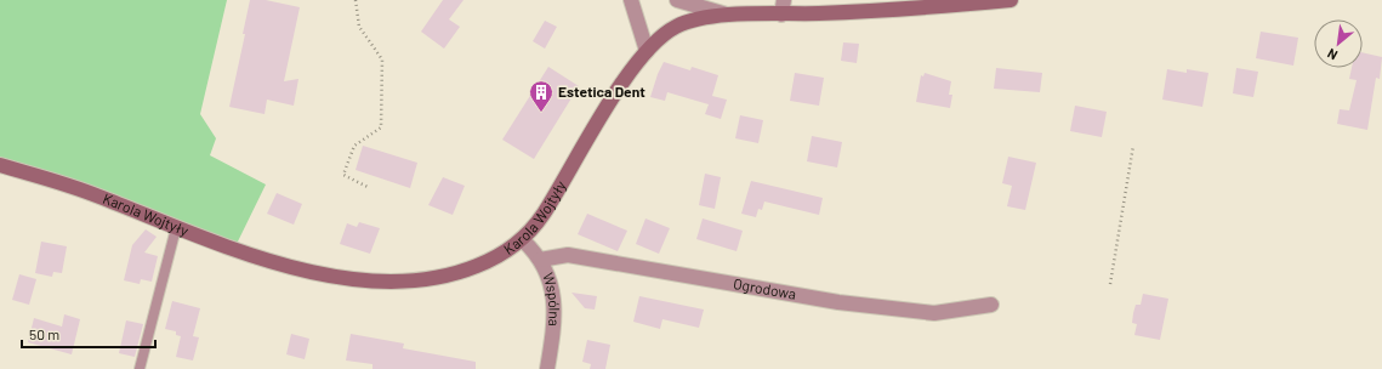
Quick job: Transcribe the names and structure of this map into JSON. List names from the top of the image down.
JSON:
{
  "streets": {
    "street": ["Karola Wojtyły", "Ogrodowa", "Wspólna"]
  },
  "crossings": [
    ["Karola Wojtyły", "Wspólna"],
    ["Ogrodowa", "Wspólna"]
  ],
  "places": {
    "building": ["Estetica Dent"]
  },
  "scale_bar": "50 m",
  "north": "bottom left"
}
